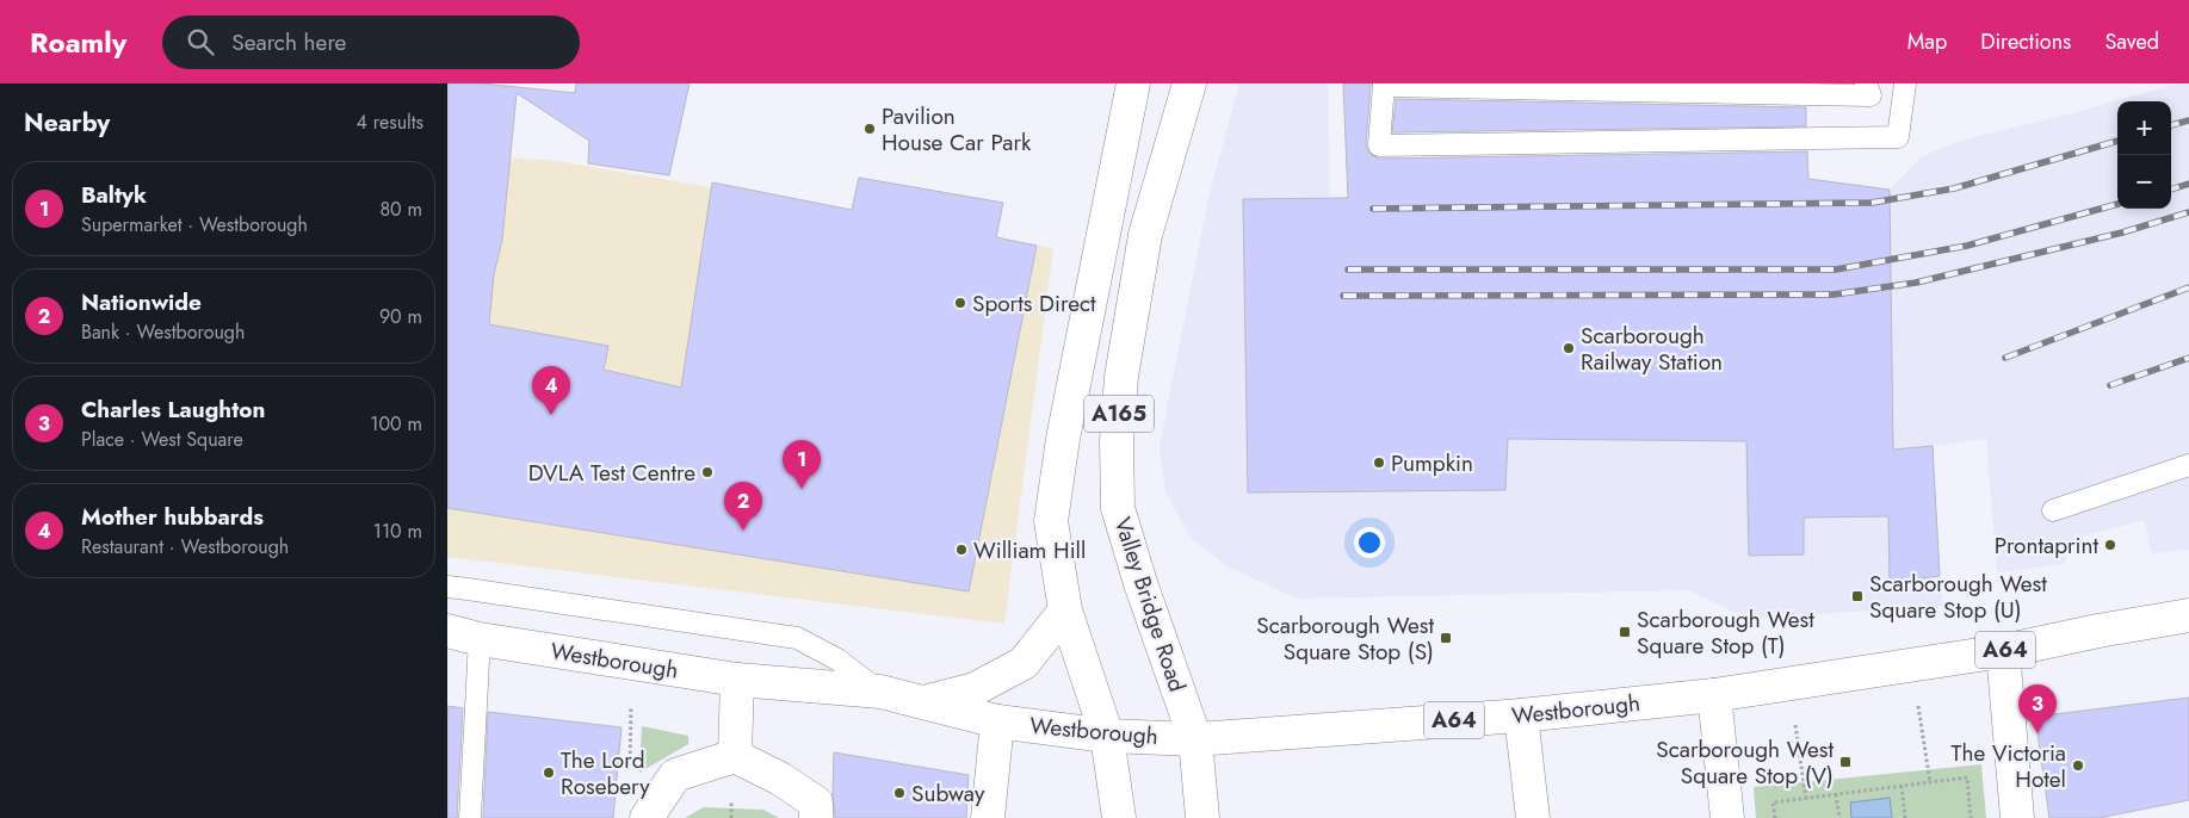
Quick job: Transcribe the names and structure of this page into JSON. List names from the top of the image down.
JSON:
{
  "streets": {
    "main road": [
      "A165",
      "Valley Bridge Road",
      "A64",
      "Westborough"
    ]
  },
  "crossings": [
    ["A165", "Valley Bridge Road"],
    ["A165", "Westborough"],
    ["Valley Bridge Road", "Westborough"]
  ],
  "places": {
    "other": [
      "Pavilion House Car Park",
      "Sports Direct",
      "Scarborough Railway Station",
      "Pumpkin",
      "DVLA Test Centre",
      "Prontaprint",
      "William Hill",
      "The Victoria Hotel",
      "The Lord Rosebery",
      "Subway"
    ],
    "transit": [
      "Scarborough West Square Stop (U)",
      "Scarborough West Square Stop (T)",
      "Scarborough West Square Stop (S)",
      "Scarborough West Square Stop (V)"
    ]
  },
  "page": {
    "header": "Roamly",
    "search": "Search here",
    "nav": ["Map", "Directions", "Saved"],
    "heading": ["Nearby", "4 results"],
    "map_buttons": ["+", "−"],
    "list": [
      {
        "mark": "1",
        "name": "Baltyk",
        "note": "Supermarket · Westborough",
        "value": "80 m"
      },
      {
        "mark": "2",
        "name": "Nationwide",
        "note": "Bank · Westborough",
        "value": "90 m"
      },
      {
        "mark": "3",
        "name": "Charles Laughton",
        "note": "Place · West Square",
        "value": "100 m"
      },
      {
        "mark": "4",
        "name": "Mother hubbards",
        "note": "Restaurant · Westborough",
        "value": "110 m"
      }
    ],
    "pins": [
      "4",
      "1",
      "2",
      "3"
    ]
  }
}
